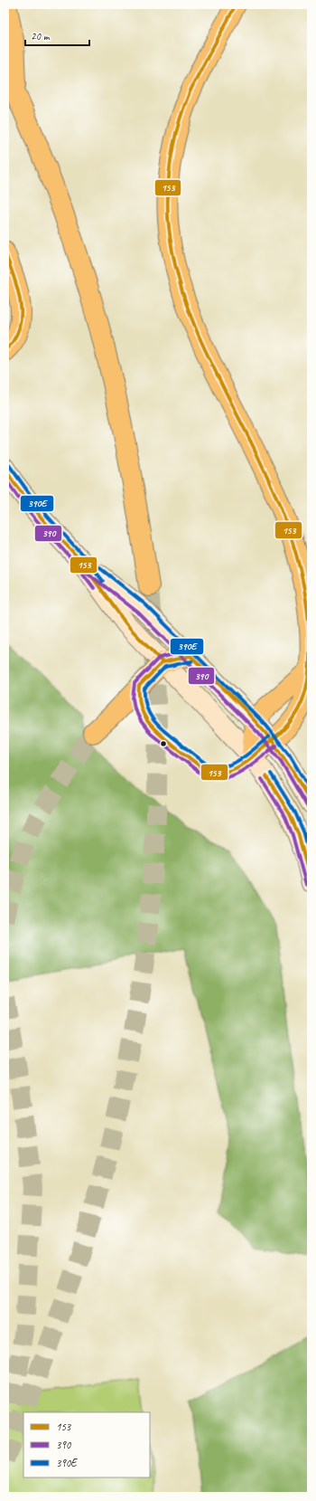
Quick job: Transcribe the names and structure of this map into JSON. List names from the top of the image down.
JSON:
{
  "lines": ["transit line 153", "transit line 390E", "transit line 390"],
  "legend": ["153", "390", "390E"],
  "scale_bar": "20 m"
}
